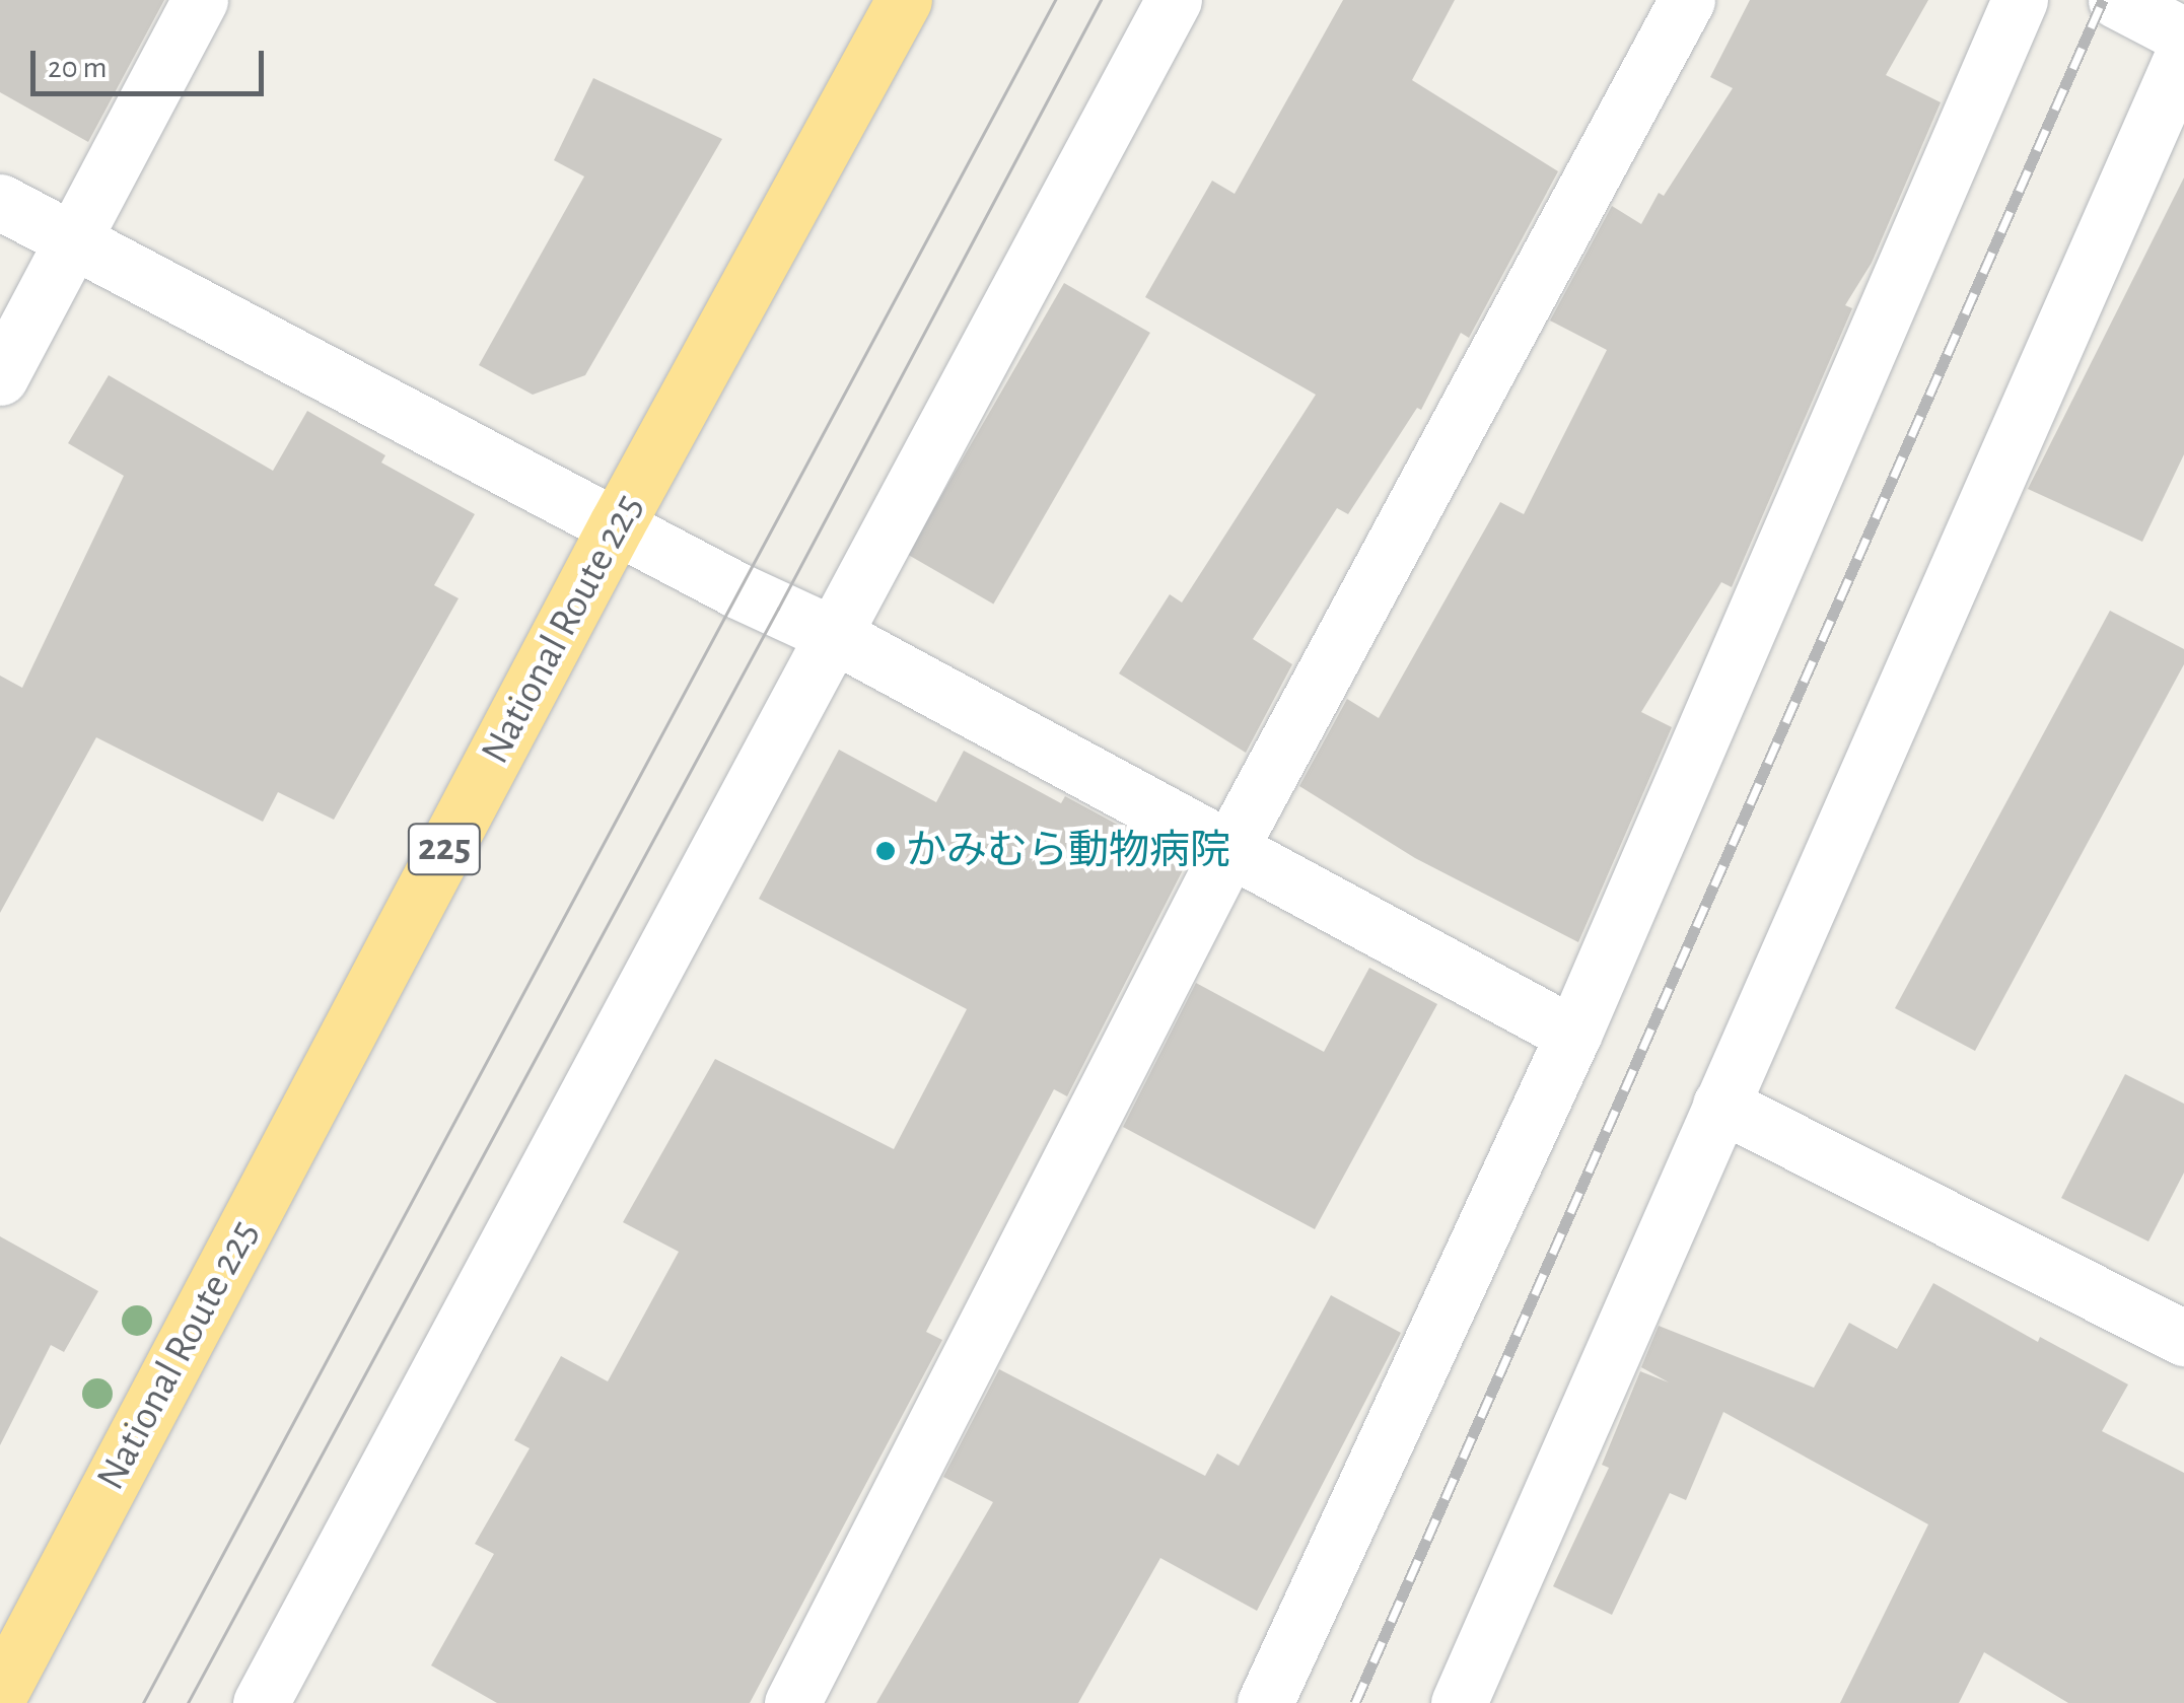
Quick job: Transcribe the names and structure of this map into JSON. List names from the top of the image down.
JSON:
{
  "streets": {
    "highway": ["National Route 225", "225"]
  },
  "places": ["かみむら動物病院"],
  "scale_bar": "20 m"
}
